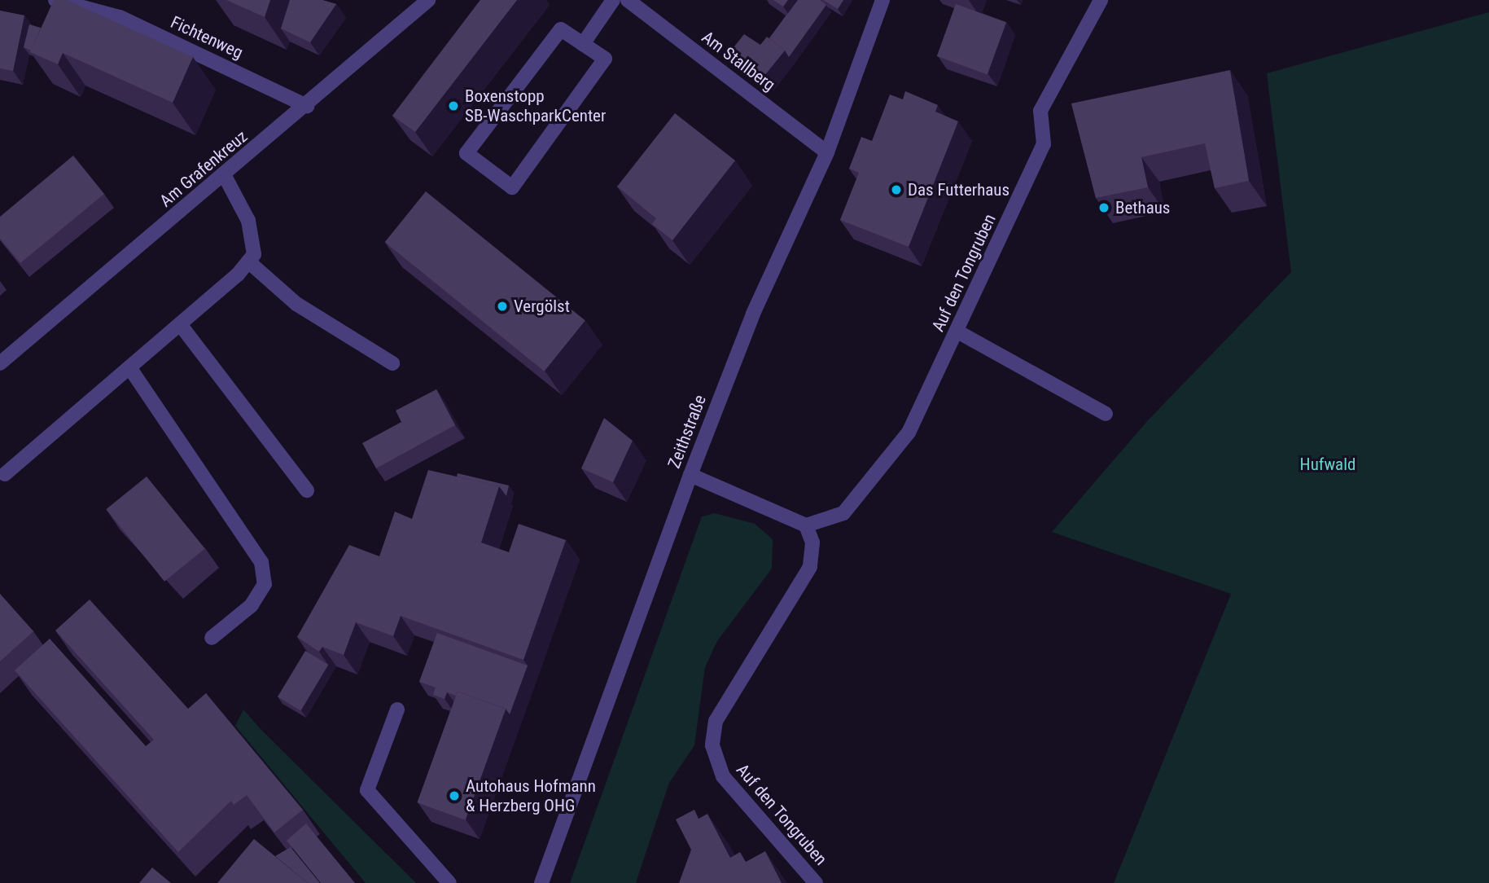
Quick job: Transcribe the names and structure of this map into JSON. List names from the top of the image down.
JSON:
{
  "streets": {
    "street": [
      "Fichtenweg",
      "Am Stallberg",
      "Am Grafenkreuz",
      "Auf den Tongruben",
      "Zeithstraße"
    ]
  },
  "crossings": [
    ["Fichtenweg", "Am Grafenkreuz"],
    ["Am Stallberg", "Zeithstraße"]
  ],
  "parks": ["Hufwald"],
  "places": [
    "Boxenstopp SB-WaschparkCenter",
    "Das Futterhaus",
    "Bethaus",
    "Vergölst",
    "Autohaus Hofmann & Herzberg OHG"
  ]
}
